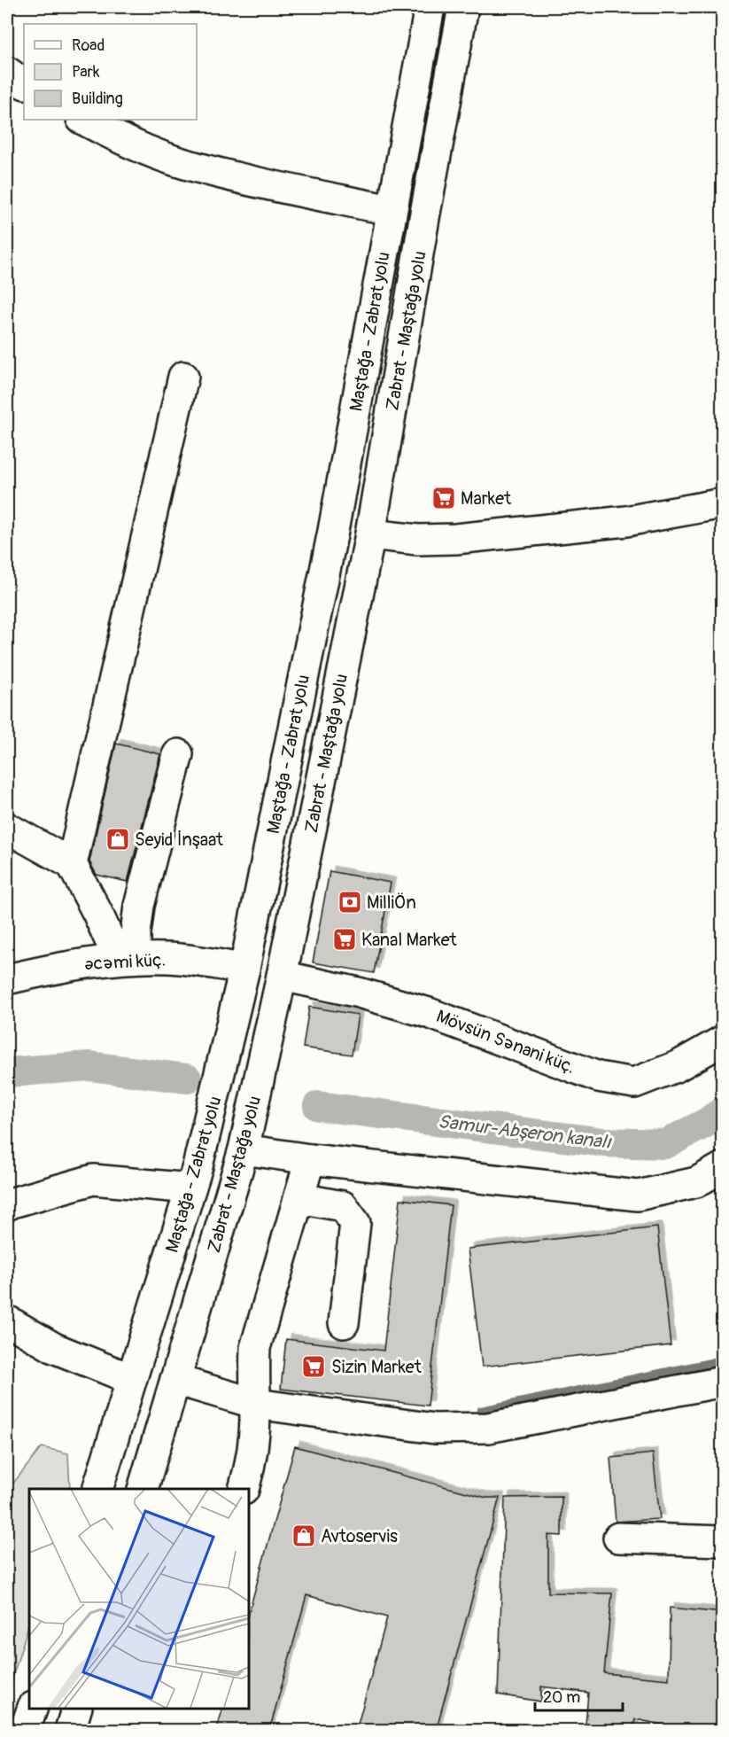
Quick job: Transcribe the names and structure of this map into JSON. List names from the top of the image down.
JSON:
{
  "streets": {
    "street": [
      "Zabrat - Maştağa yolu",
      "Maştağa - Zabrat yolu",
      "Əcəmi küç.",
      "Mövsün Sənani küç."
    ]
  },
  "crossings": [
    ["Zabrat - Maştağa yolu", "Əcəmi küç."],
    ["Zabrat - Maştağa yolu", "Mövsün Sənani küç."],
    ["Maştağa - Zabrat yolu", "Əcəmi küç."],
    ["Əcəmi küç.", "Mövsün Sənani küç."]
  ],
  "water": ["Samur-Abşeron kanalı"],
  "places": {
    "supermarket": ["Market", "Kanal Market", "Sizin Market"],
    "shop": ["Seyid İnşaat", "Avtoservis"],
    "bank": ["MilliÖn"]
  },
  "legend": ["Road", "Park", "Building"],
  "scale_bar": "20 m"
}
